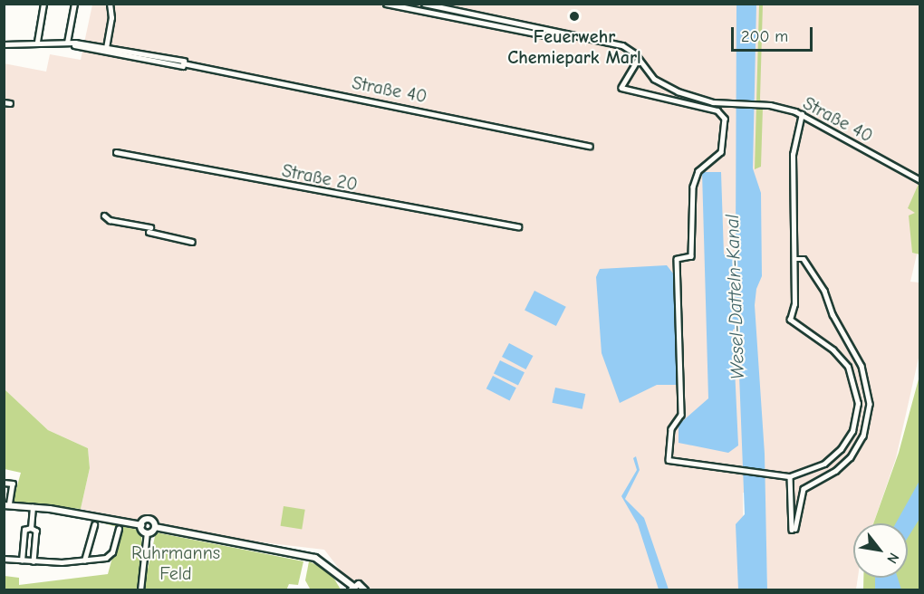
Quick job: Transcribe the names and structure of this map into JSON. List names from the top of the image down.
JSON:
{
  "streets": {
    "street": ["Straße 40", "Straße 20"]
  },
  "water": ["Wesel-Datteln-Kanal"],
  "parks": ["Ruhrmanns Feld"],
  "places": ["Feuerwehr Chemiepark Marl"],
  "scale_bar": "200 m",
  "north": "bottom right"
}
